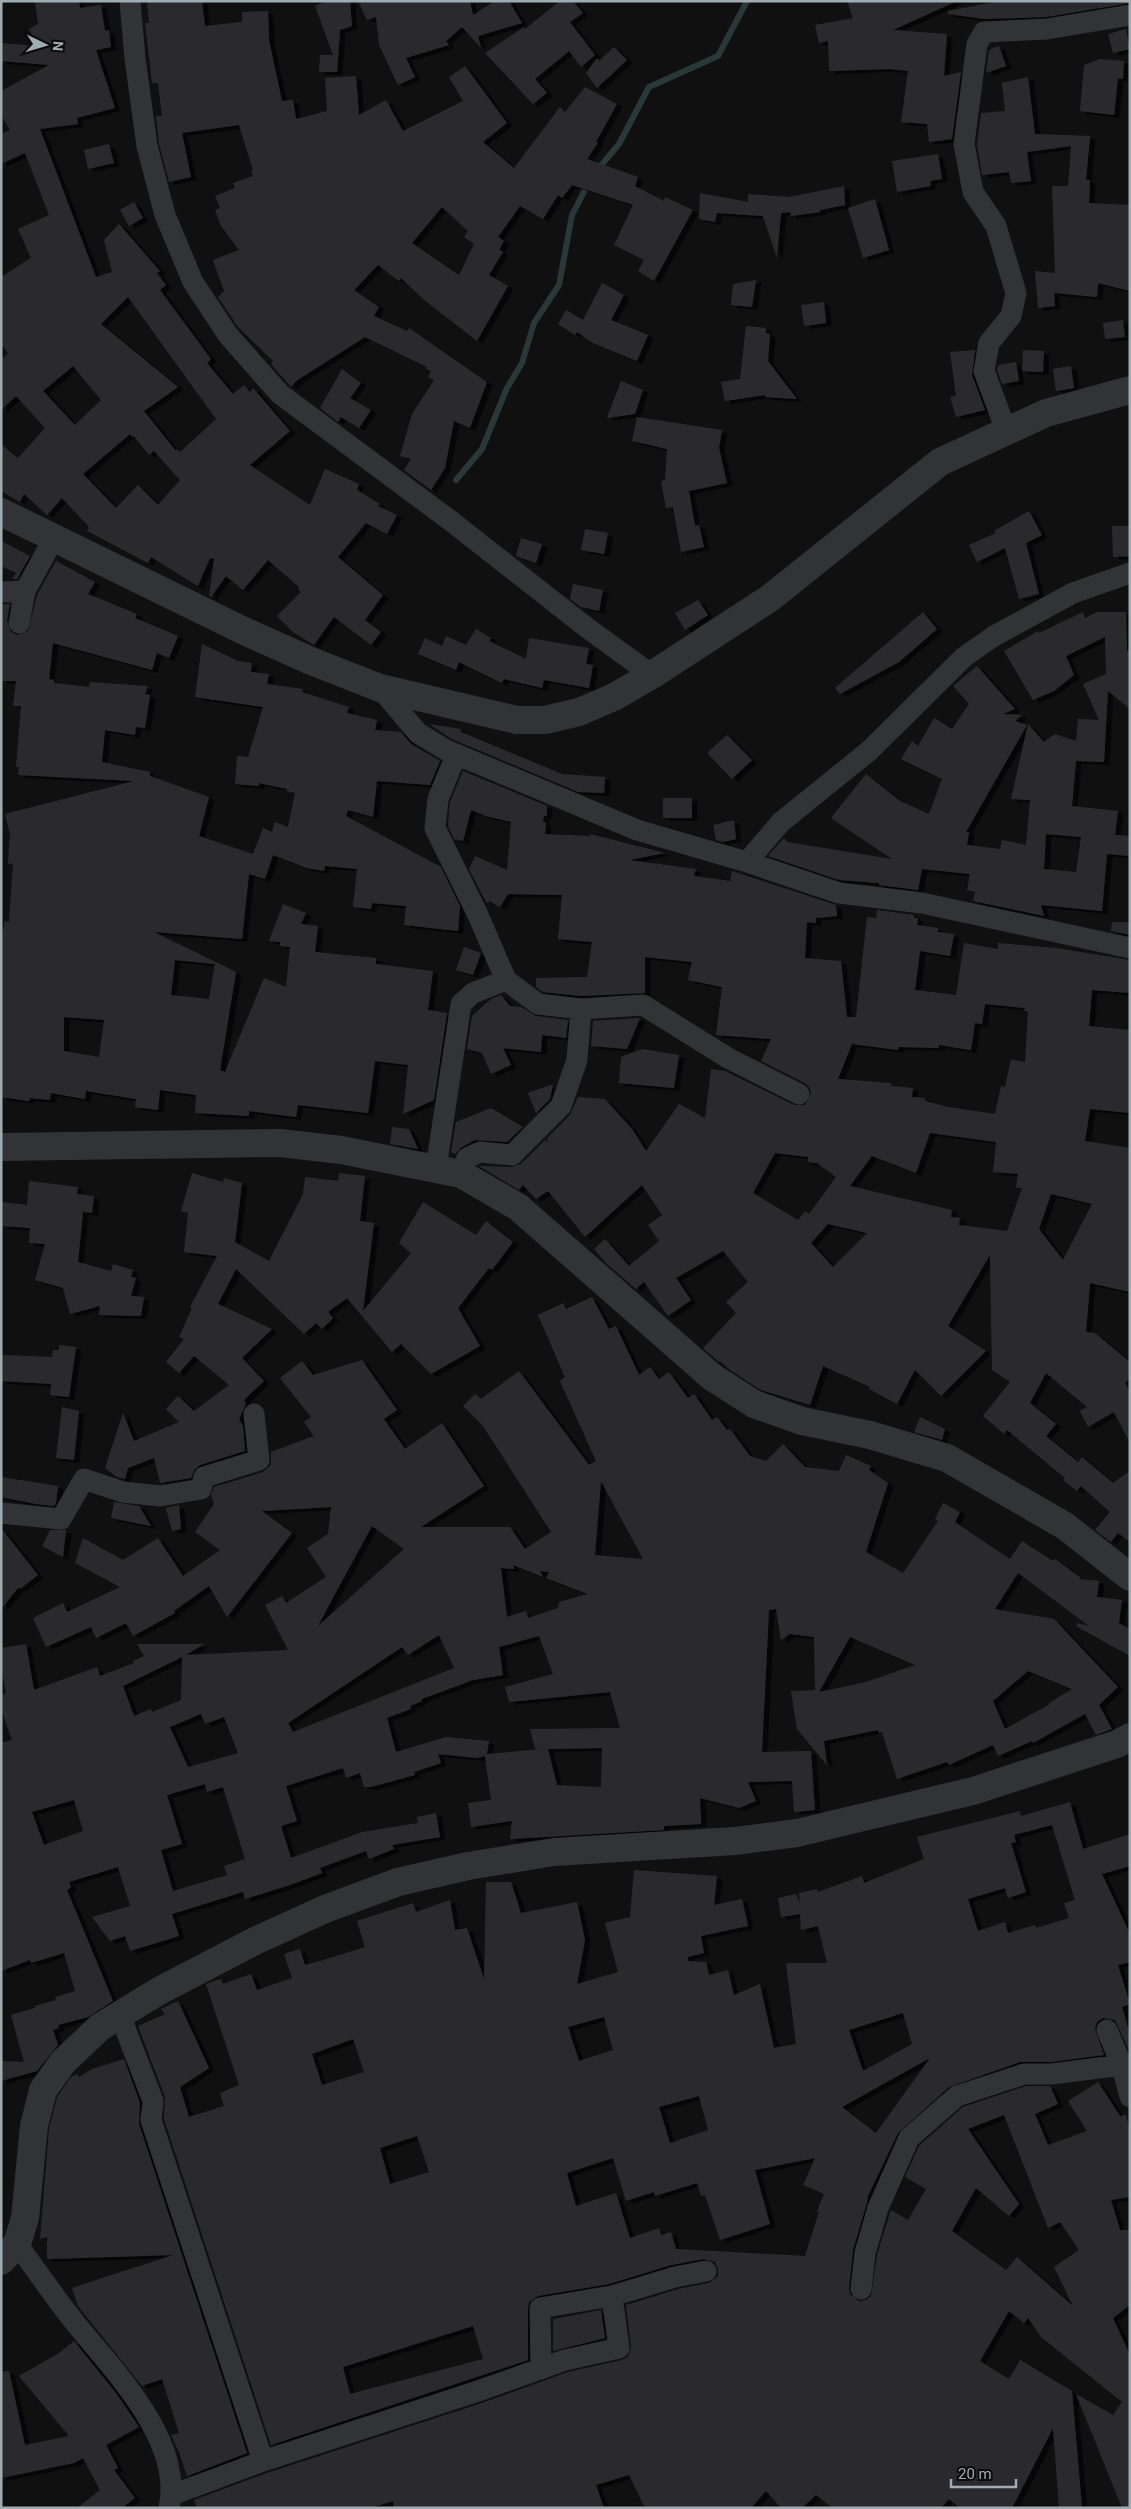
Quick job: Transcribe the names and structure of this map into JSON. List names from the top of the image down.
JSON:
{
  "scale_bar": "20 m",
  "north": "right"
}
